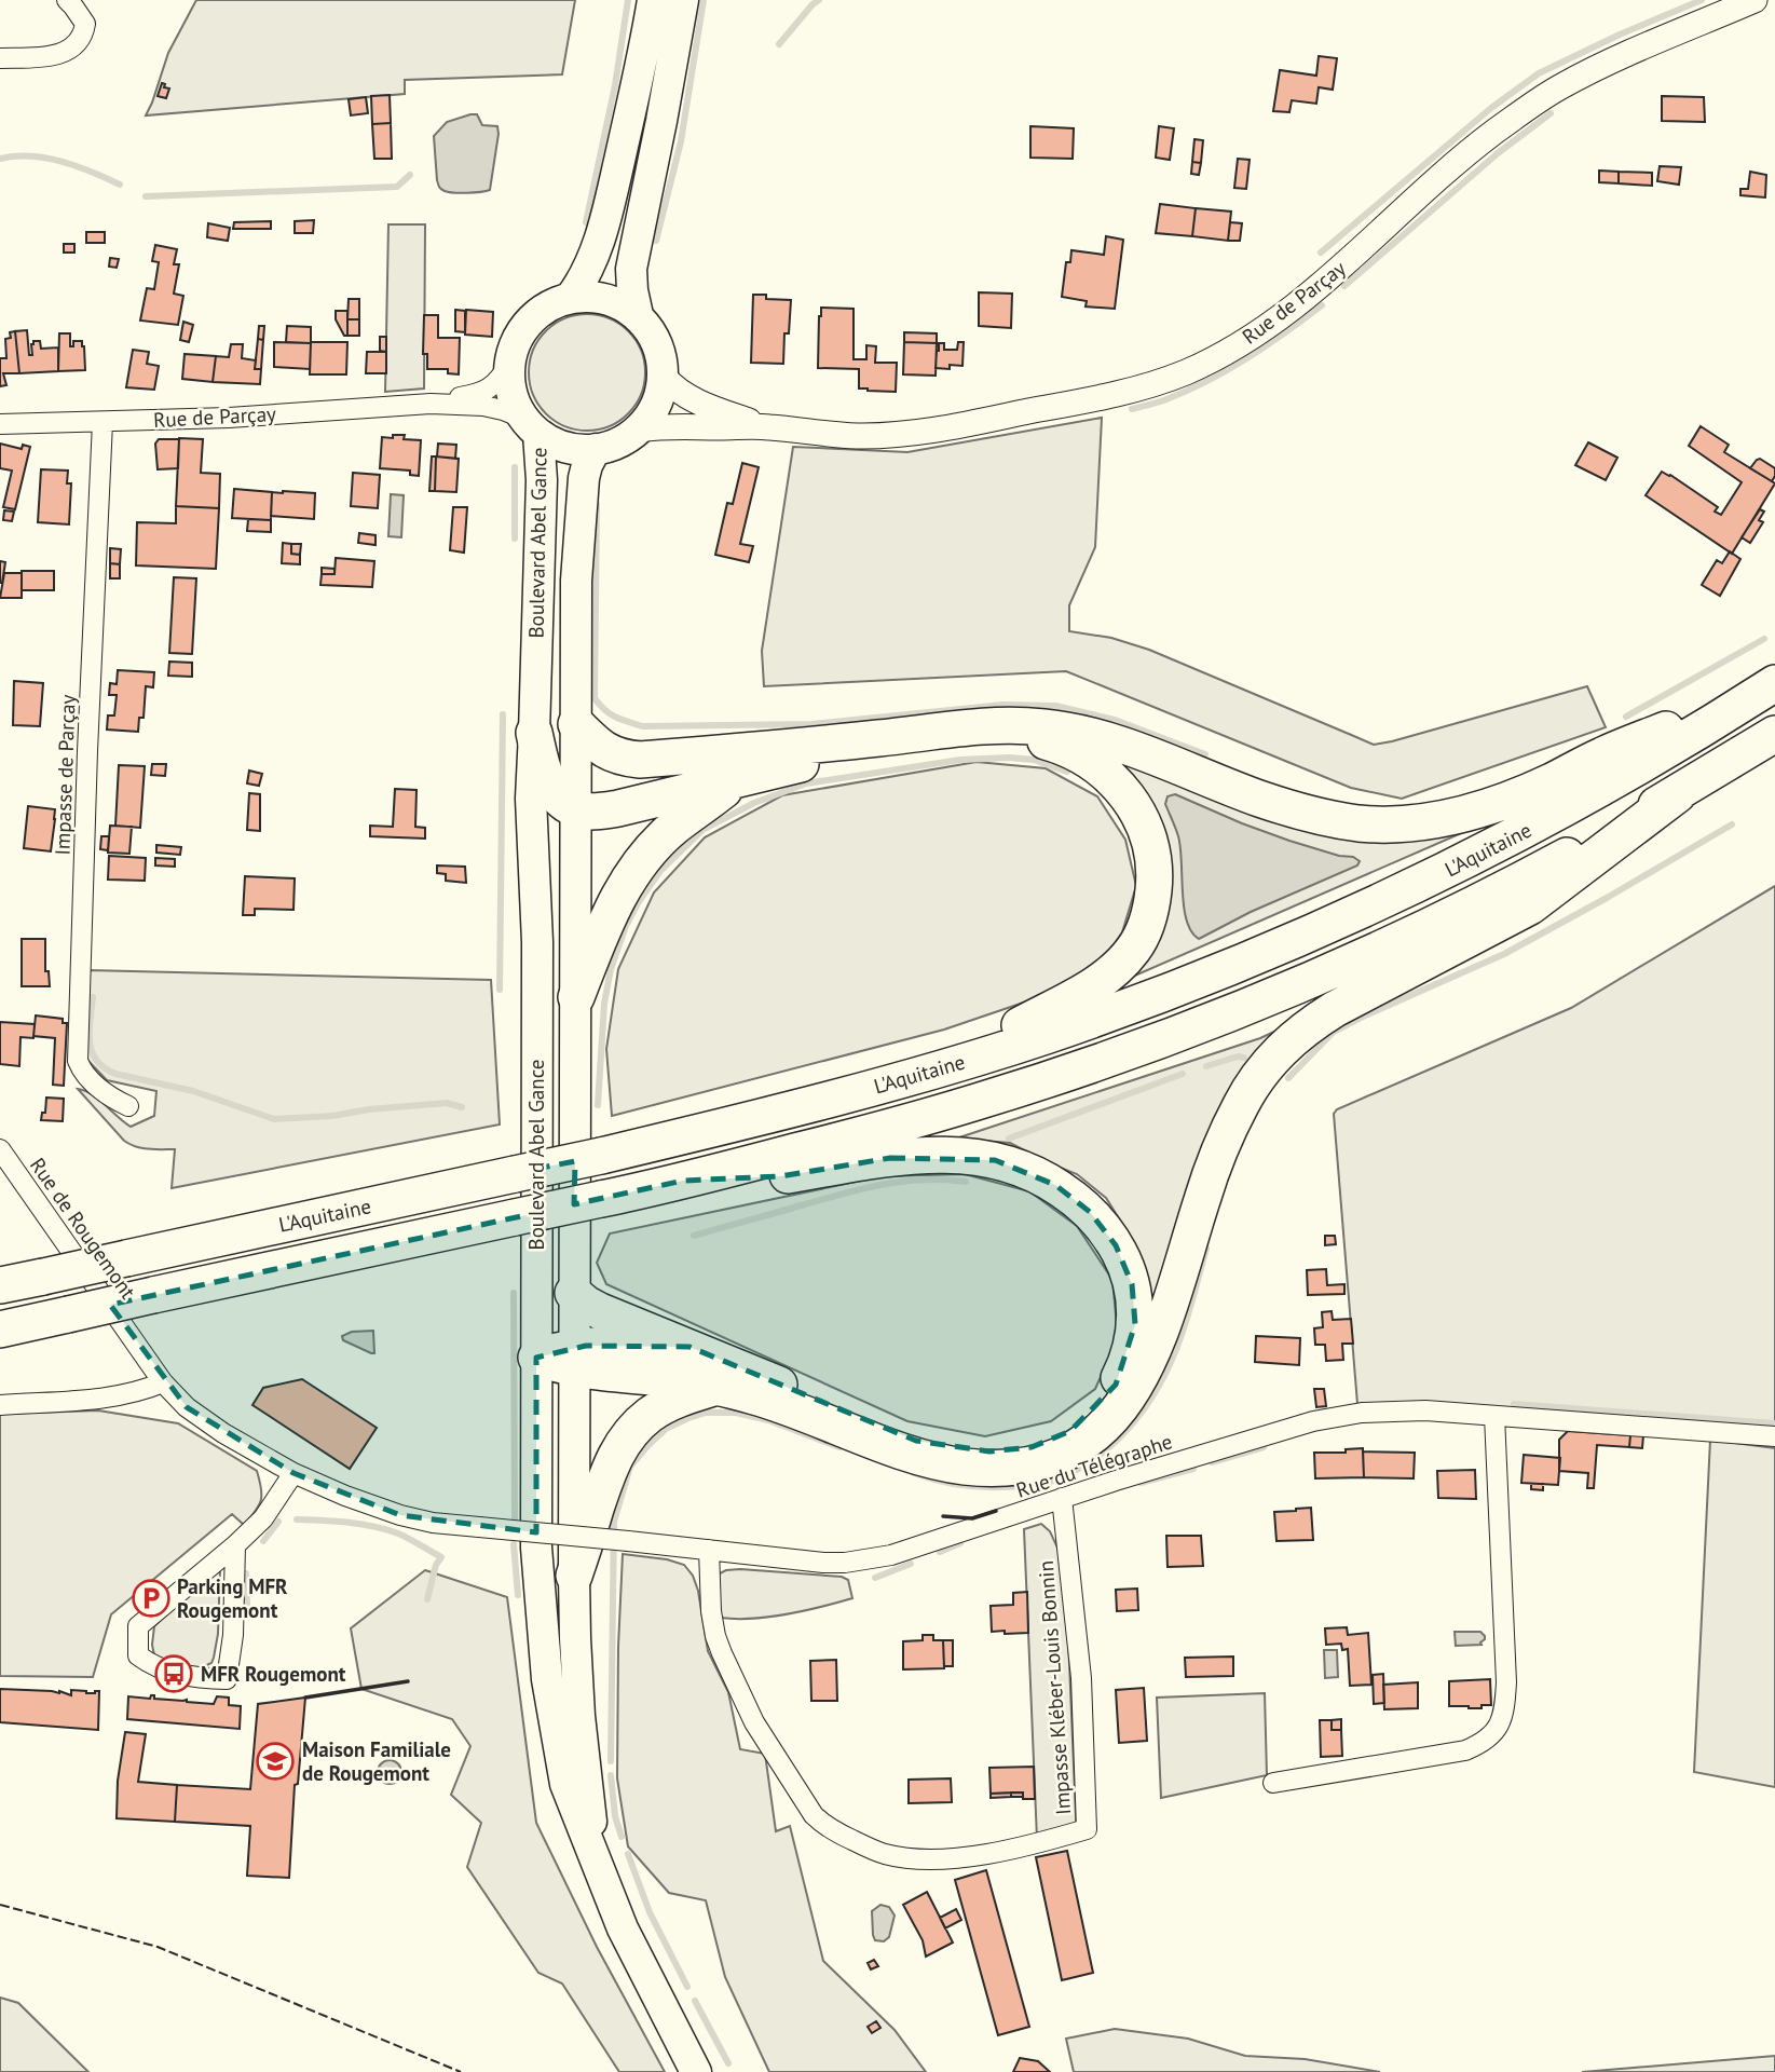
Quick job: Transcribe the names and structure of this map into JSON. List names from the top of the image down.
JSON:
{
  "streets": {
    "highway": ["L'Aquitaine"],
    "main road": ["Boulevard Abel Gance"],
    "street": [
      "Rue de Parçay",
      "Impasse de Parçay",
      "Rue de Rougemont",
      "Rue du Télégraphe",
      "Impasse Kléber-Louis Bonnin"
    ]
  },
  "crossings": [
    ["Rue de Parçay", "Boulevard Abel Gance"],
    ["Rue de Parçay", "Impasse de Parçay"],
    ["Rue de Rougemont", "Rue du Télégraphe"],
    ["Rue du Télégraphe", "Impasse Kléber-Louis Bonnin"]
  ],
  "places": {
    "parking": ["Parking MFR Rougemont"],
    "bus stop": ["MFR Rougemont"],
    "school or university": ["Maison Familiale de Rougemont"]
  }
}
